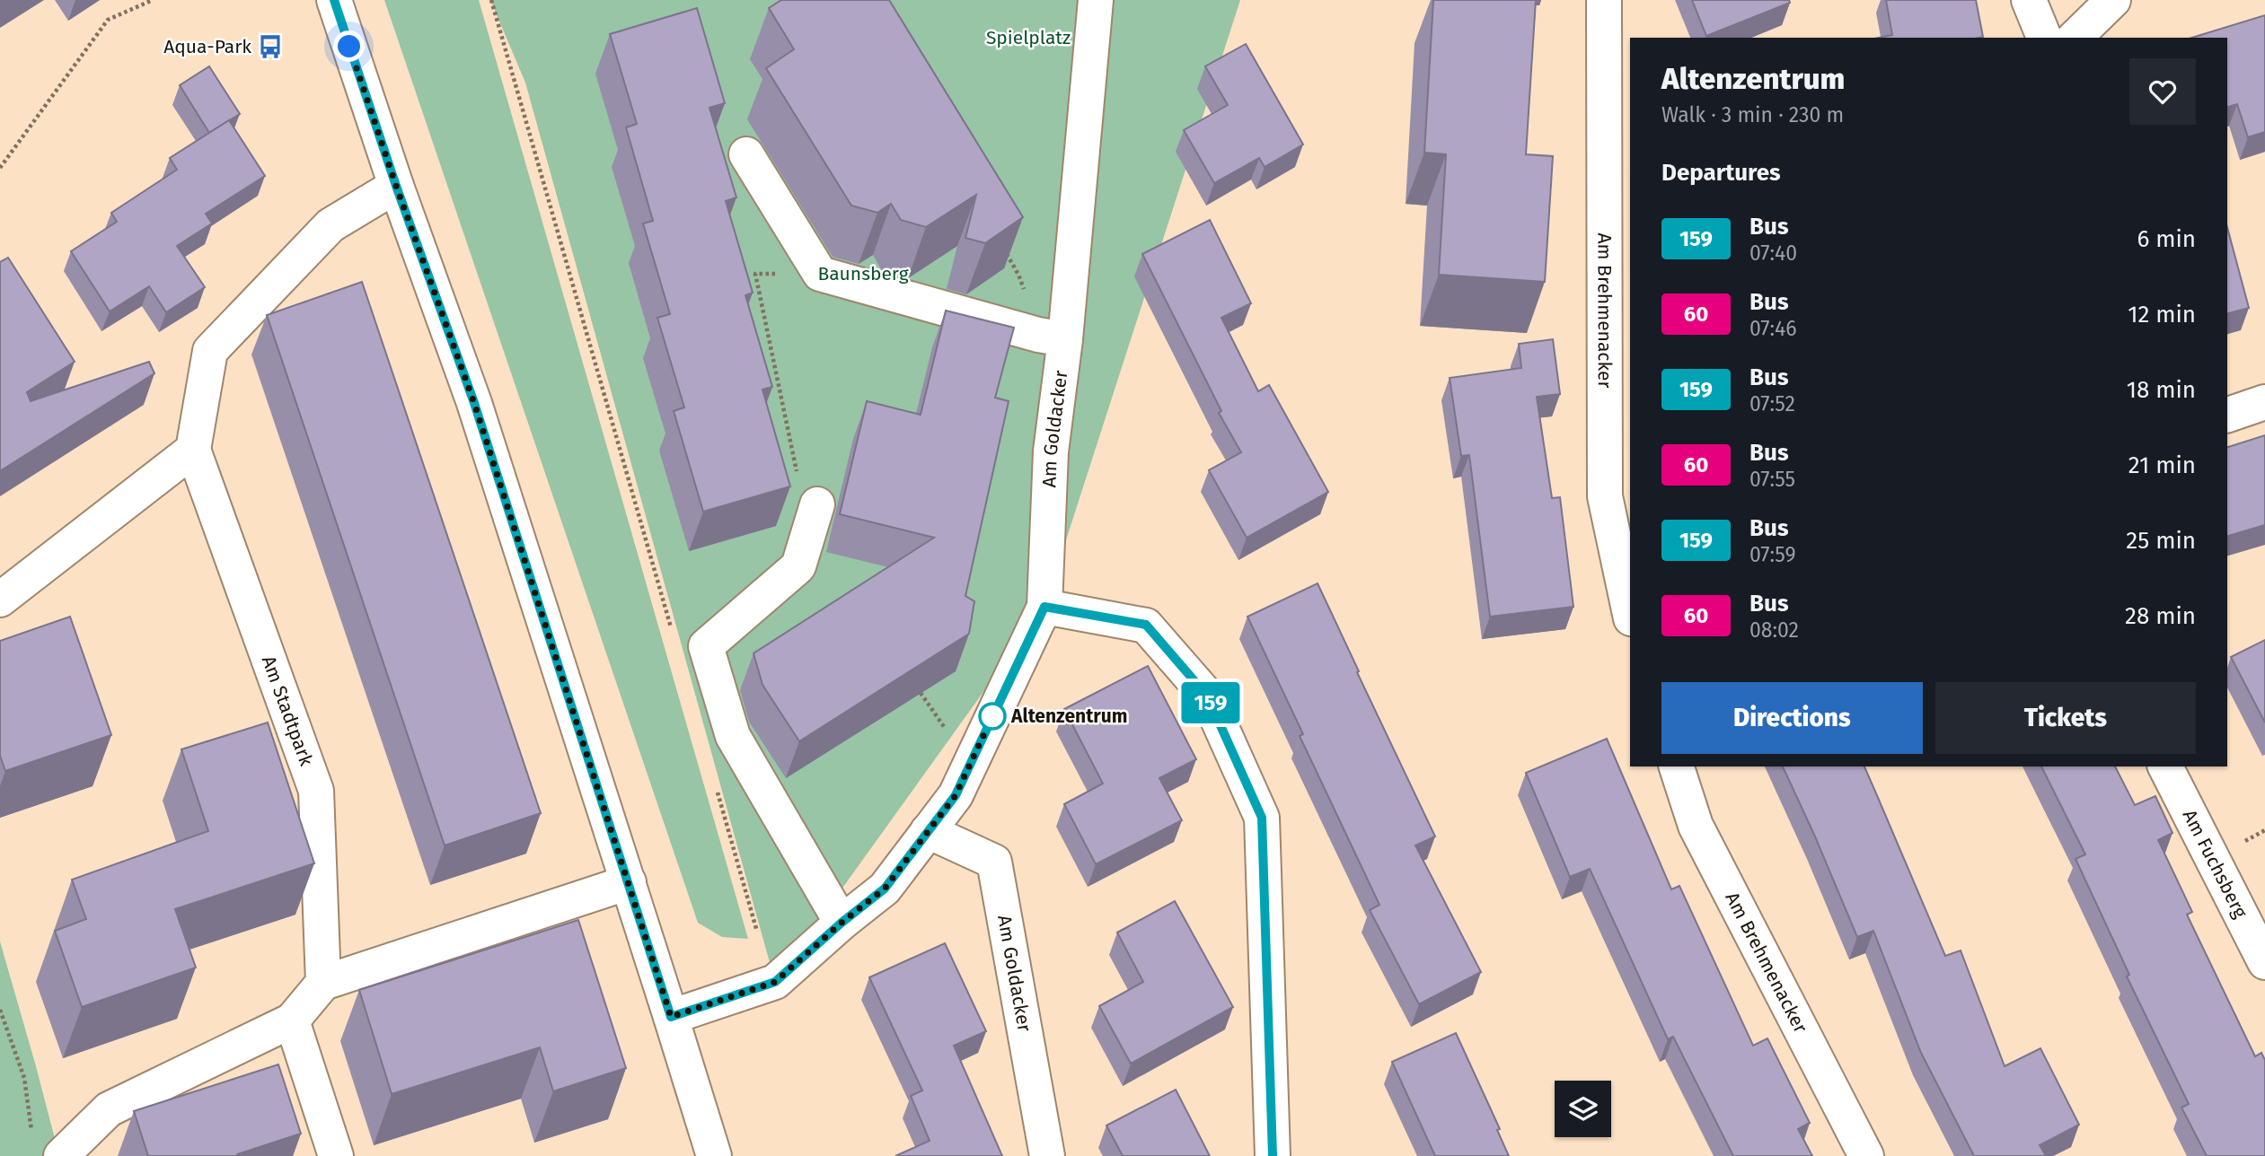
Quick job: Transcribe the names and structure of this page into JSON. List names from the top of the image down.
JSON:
{
  "streets": {
    "street": [
      "Am Brehmenacker",
      "Am Goldacker",
      "Am Stadtpark",
      "Am Fuchsberg"
    ]
  },
  "parks": ["Spielplatz", "Baunsberg"],
  "places": {
    "bus stop": ["Aqua-Park"],
    "other": ["Altenzentrum"]
  },
  "lines": ["bus line 159"],
  "page": {
    "on_map": "159",
    "heading": [
      ["Altenzentrum", "Walk · 3 min · 230 m"],
      "Departures"
    ],
    "list": [
      {
        "mark": "159",
        "name": "Bus",
        "note": "07:40",
        "value": "6 min"
      },
      {
        "mark": "60",
        "name": "Bus",
        "note": "07:46",
        "value": "12 min"
      },
      {
        "mark": "159",
        "name": "Bus",
        "note": "07:52",
        "value": "18 min"
      },
      {
        "mark": "60",
        "name": "Bus",
        "note": "07:55",
        "value": "21 min"
      },
      {
        "mark": "159",
        "name": "Bus",
        "note": "07:59",
        "value": "25 min"
      },
      {
        "mark": "60",
        "name": "Bus",
        "note": "08:02",
        "value": "28 min"
      }
    ],
    "buttons": ["Directions", "Tickets"]
  }
}
